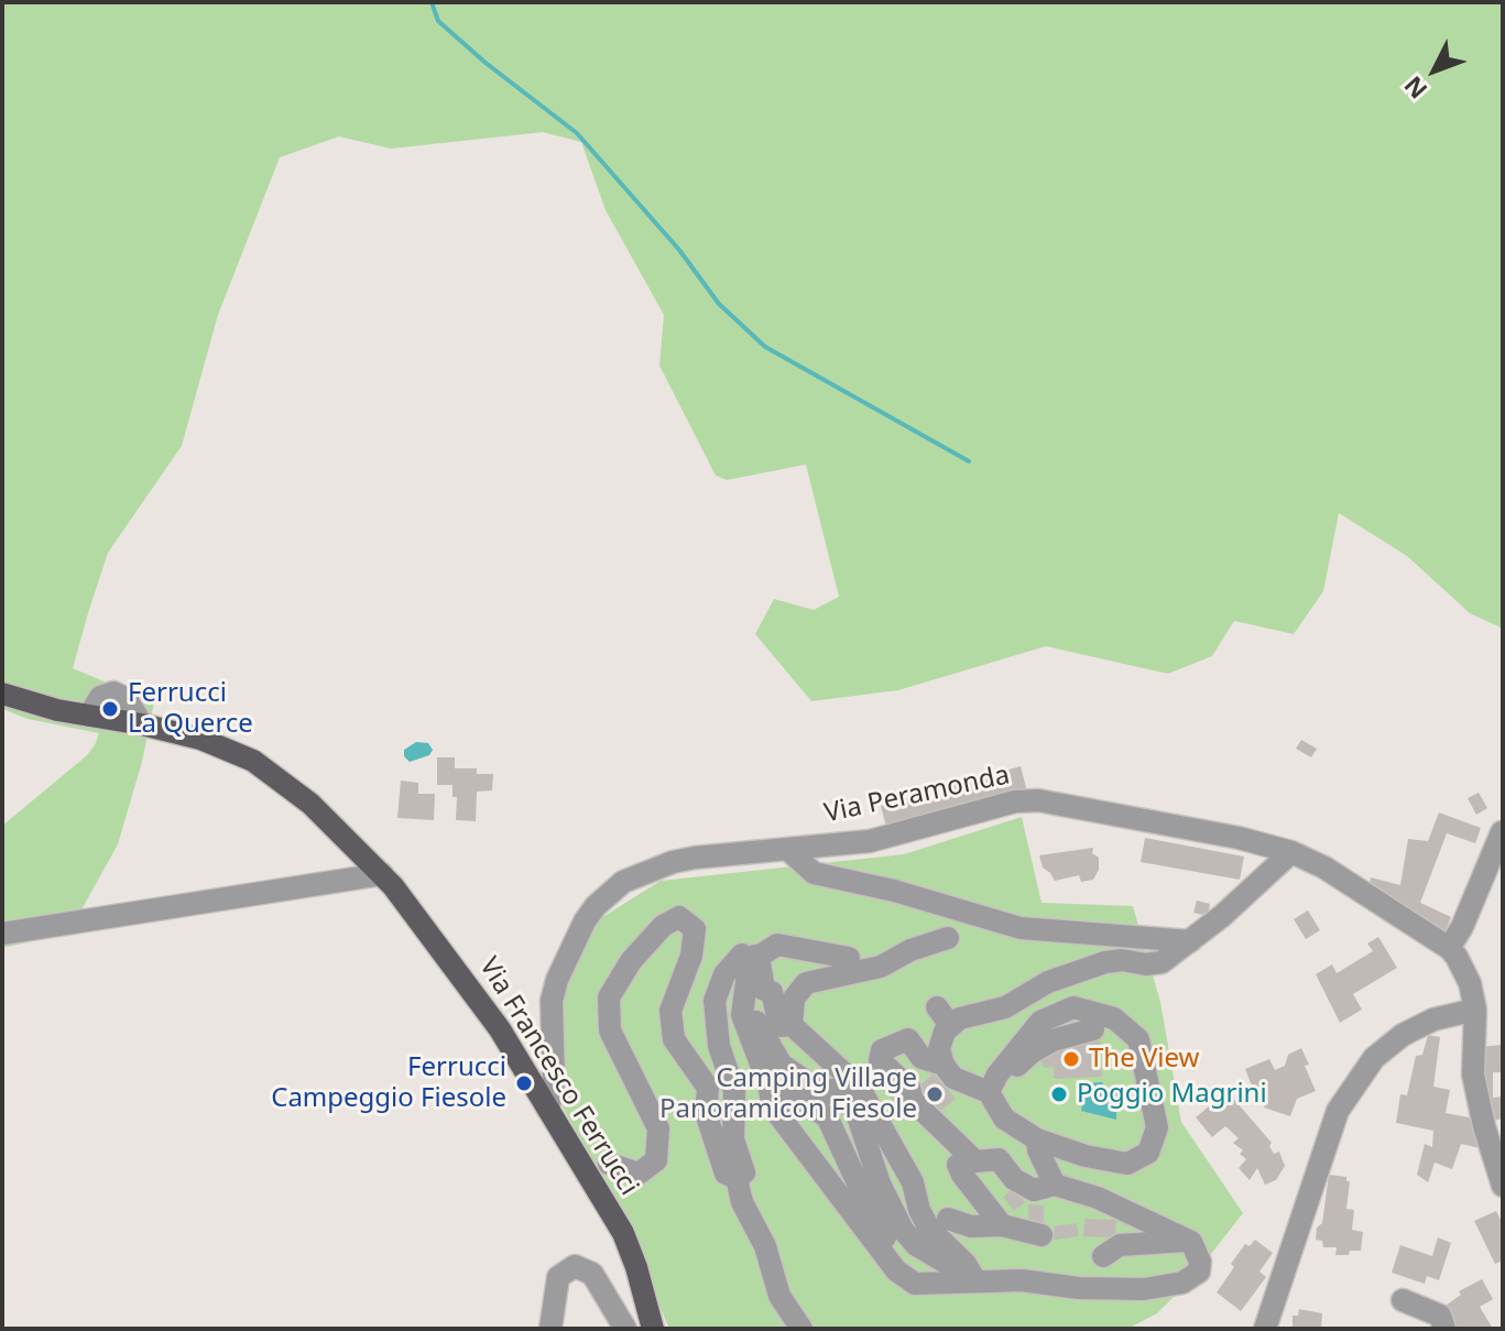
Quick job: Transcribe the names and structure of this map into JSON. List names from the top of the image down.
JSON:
{
  "streets": {
    "main road": ["Via Francesco Ferrucci"],
    "street": ["Via Peramonda"]
  },
  "crossings": [
    ["Via Peramonda", "Via Francesco Ferrucci"]
  ],
  "places": [
    "Ferrucci La Querce",
    "The View",
    "Ferrucci Campeggio Fiesole",
    "Camping Village Panoramicon Fiesole",
    "Poggio Magrini"
  ],
  "north": "bottom left"
}
